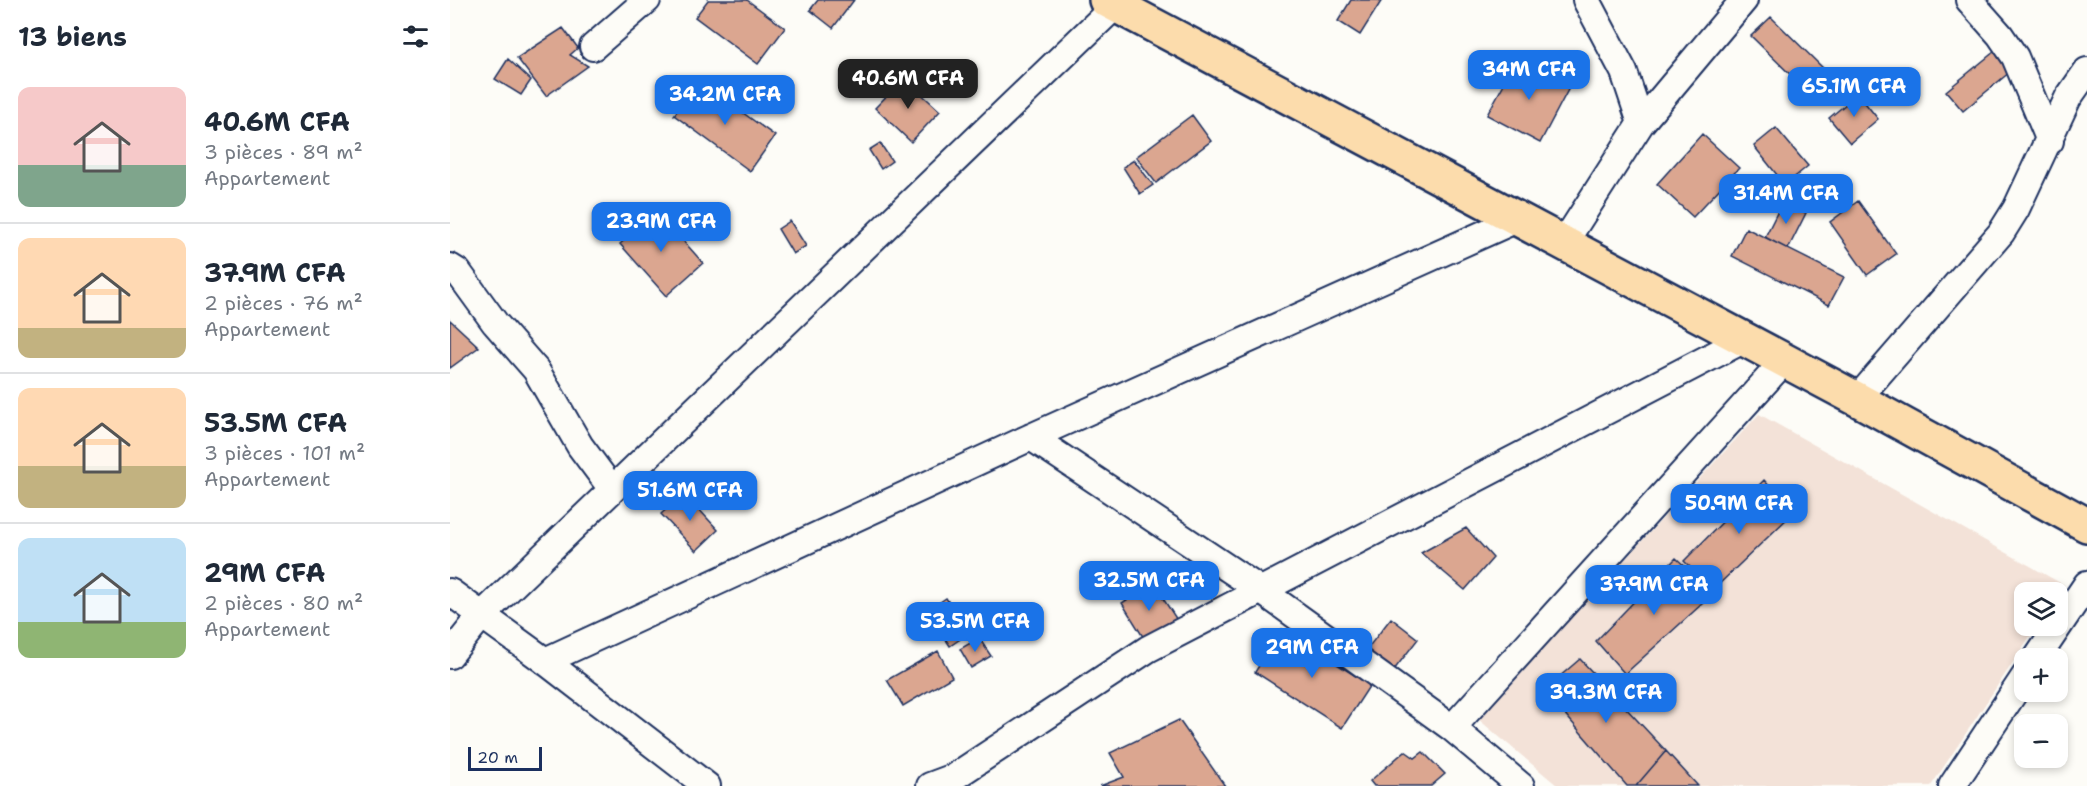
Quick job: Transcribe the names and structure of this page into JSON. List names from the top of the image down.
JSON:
{
  "scale_bar": "20 m",
  "page": {
    "heading": "13 biens",
    "price": [
      "34M CFA",
      "40.6M CFA",
      "65.1M CFA",
      "34.2M CFA",
      "31.4M CFA",
      "23.9M CFA",
      "51.6M CFA",
      "50.9M CFA",
      "32.5M CFA",
      "37.9M CFA",
      "53.5M CFA",
      "29M CFA",
      "39.3M CFA"
    ],
    "list": [
      {
        "name": "40.6M CFA",
        "note": "3 pièces · 89 m² · Appartement"
      },
      {
        "name": "37.9M CFA",
        "note": "2 pièces · 76 m² · Appartement"
      },
      {
        "name": "53.5M CFA",
        "note": "3 pièces · 101 m² · Appartement"
      },
      {
        "name": "29M CFA",
        "note": "2 pièces · 80 m² · Appartement"
      }
    ],
    "map_buttons": ["+", "−"],
    "scale": "20 m"
  }
}
